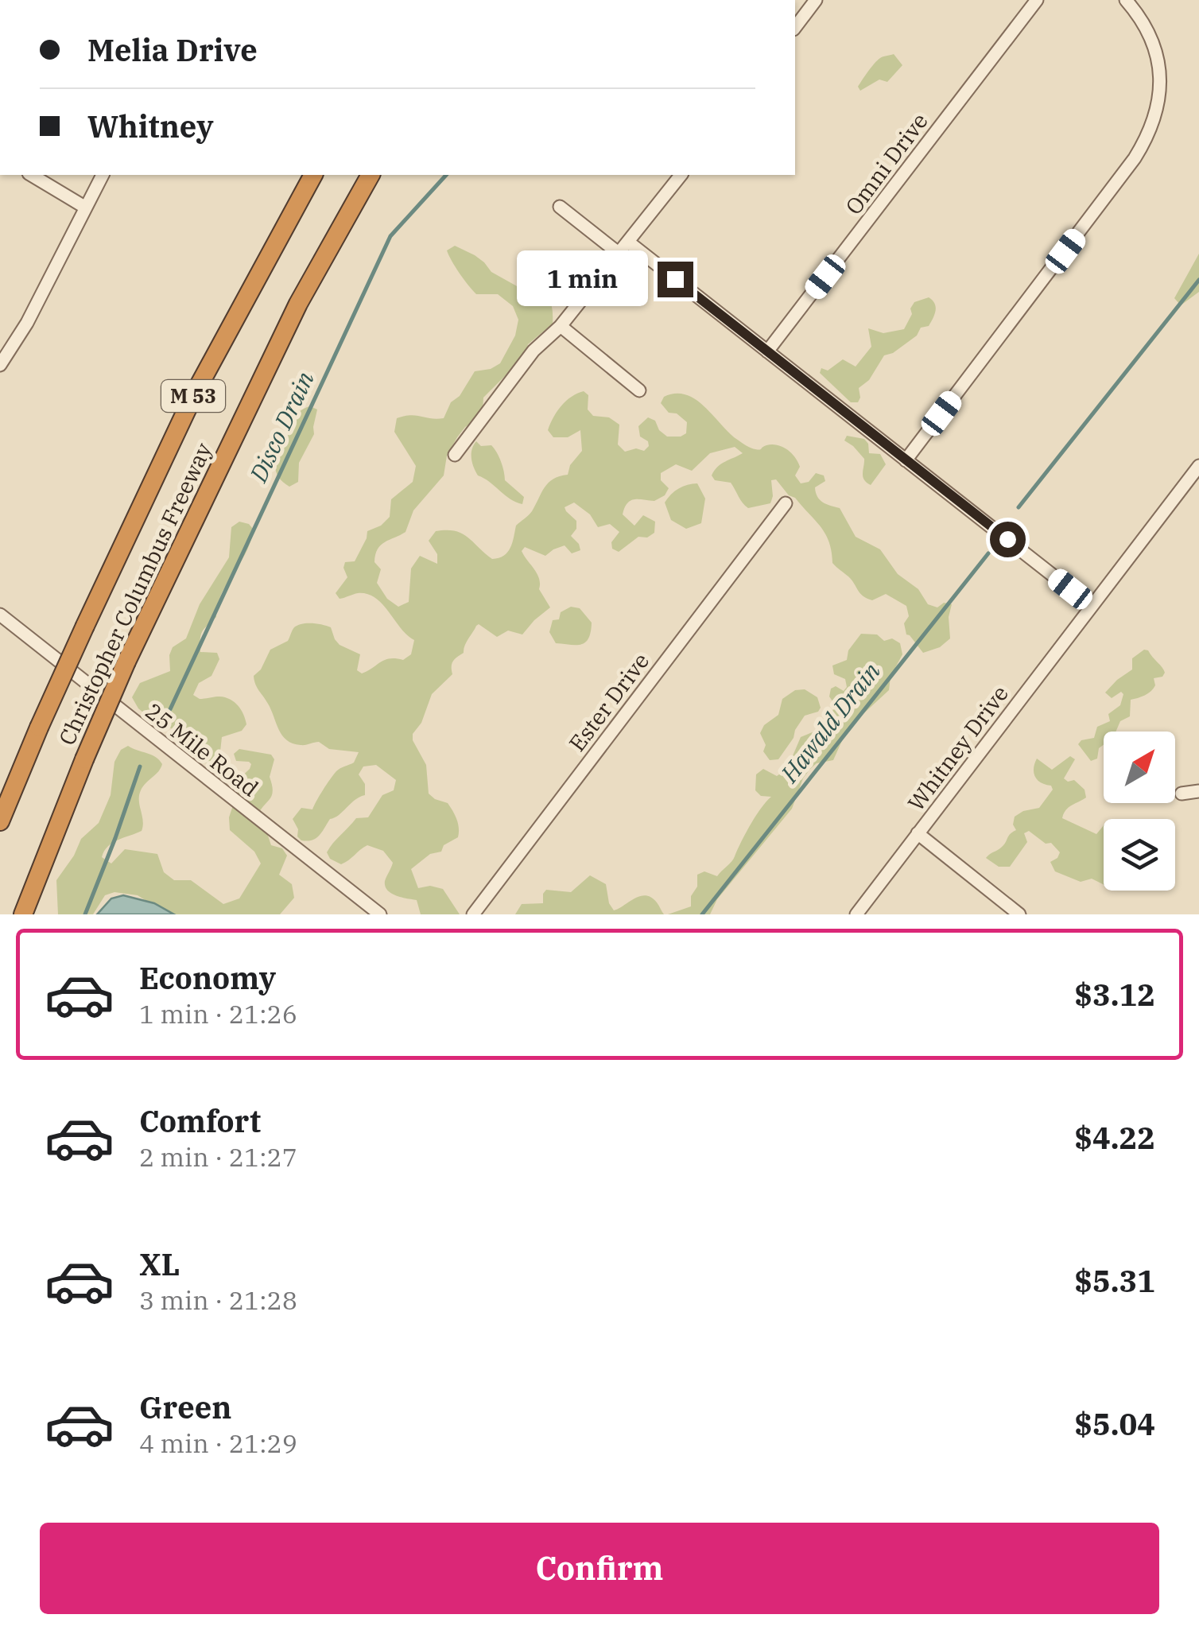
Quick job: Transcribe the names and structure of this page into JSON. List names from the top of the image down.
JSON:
{
  "streets": {
    "highway": ["M 53", "Christopher Columbus Freeway"],
    "street": [
      "Omni Drive",
      "Ester Drive",
      "Whitney Drive",
      "25 Mile Road"
    ]
  },
  "water": ["Disco Drain", "Hawald Drain"],
  "north": "top right",
  "page": {
    "banner": ["Melia Drive", "Whitney"],
    "bubble": "1 min",
    "list": [
      {
        "name": "Economy",
        "note": "1 min · 21:26",
        "value": "$3.12"
      },
      {
        "name": "Comfort",
        "note": "2 min · 21:27",
        "value": "$4.22"
      },
      {
        "name": "XL",
        "note": "3 min · 21:28",
        "value": "$5.31"
      },
      {
        "name": "Green",
        "note": "4 min · 21:29",
        "value": "$5.04"
      }
    ],
    "buttons": "Confirm"
  }
}
